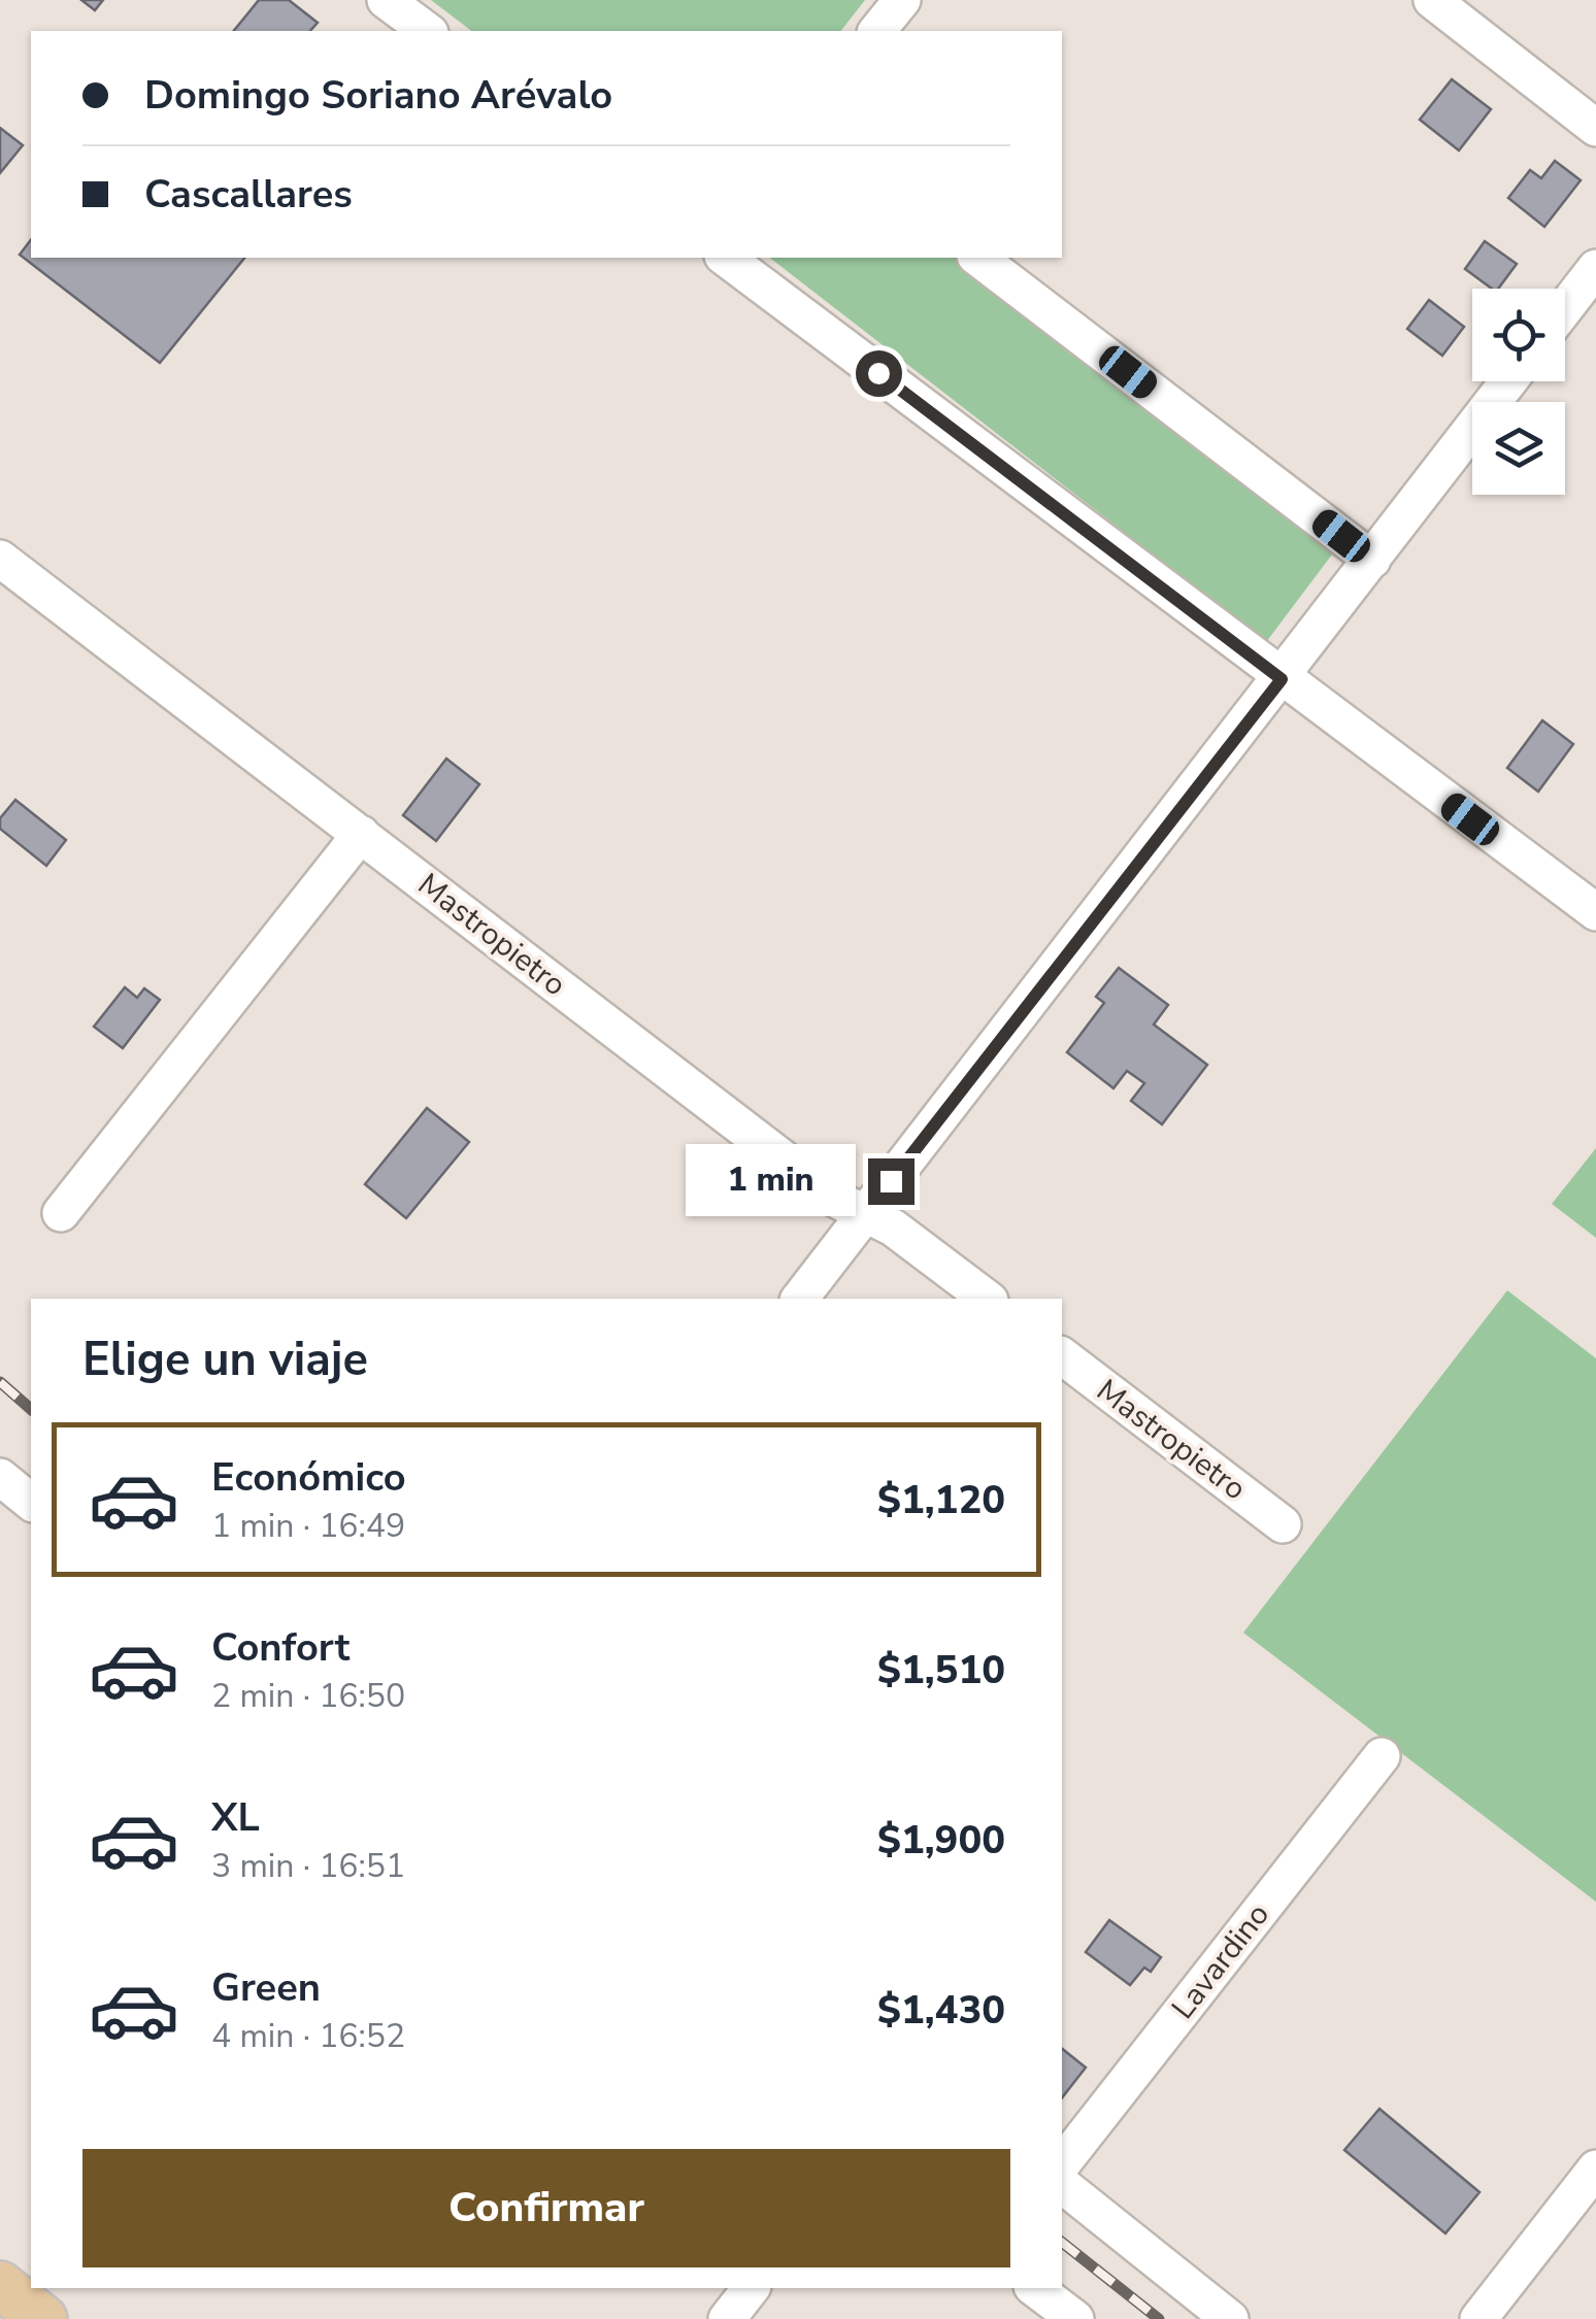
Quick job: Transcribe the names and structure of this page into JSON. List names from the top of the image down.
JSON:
{
  "streets": {
    "street": ["Mastropietro", "Lavardino"]
  },
  "page": {
    "banner": ["Domingo Soriano Arévalo", "Cascallares"],
    "bubble": "1 min",
    "heading": "Elige un viaje",
    "list": [
      {
        "name": "Económico",
        "note": "1 min · 16:49",
        "value": "$1,120"
      },
      {
        "name": "Confort",
        "note": "2 min · 16:50",
        "value": "$1,510"
      },
      {
        "name": "XL",
        "note": "3 min · 16:51",
        "value": "$1,900"
      },
      {
        "name": "Green",
        "note": "4 min · 16:52",
        "value": "$1,430"
      }
    ],
    "buttons": "Confirmar"
  }
}
